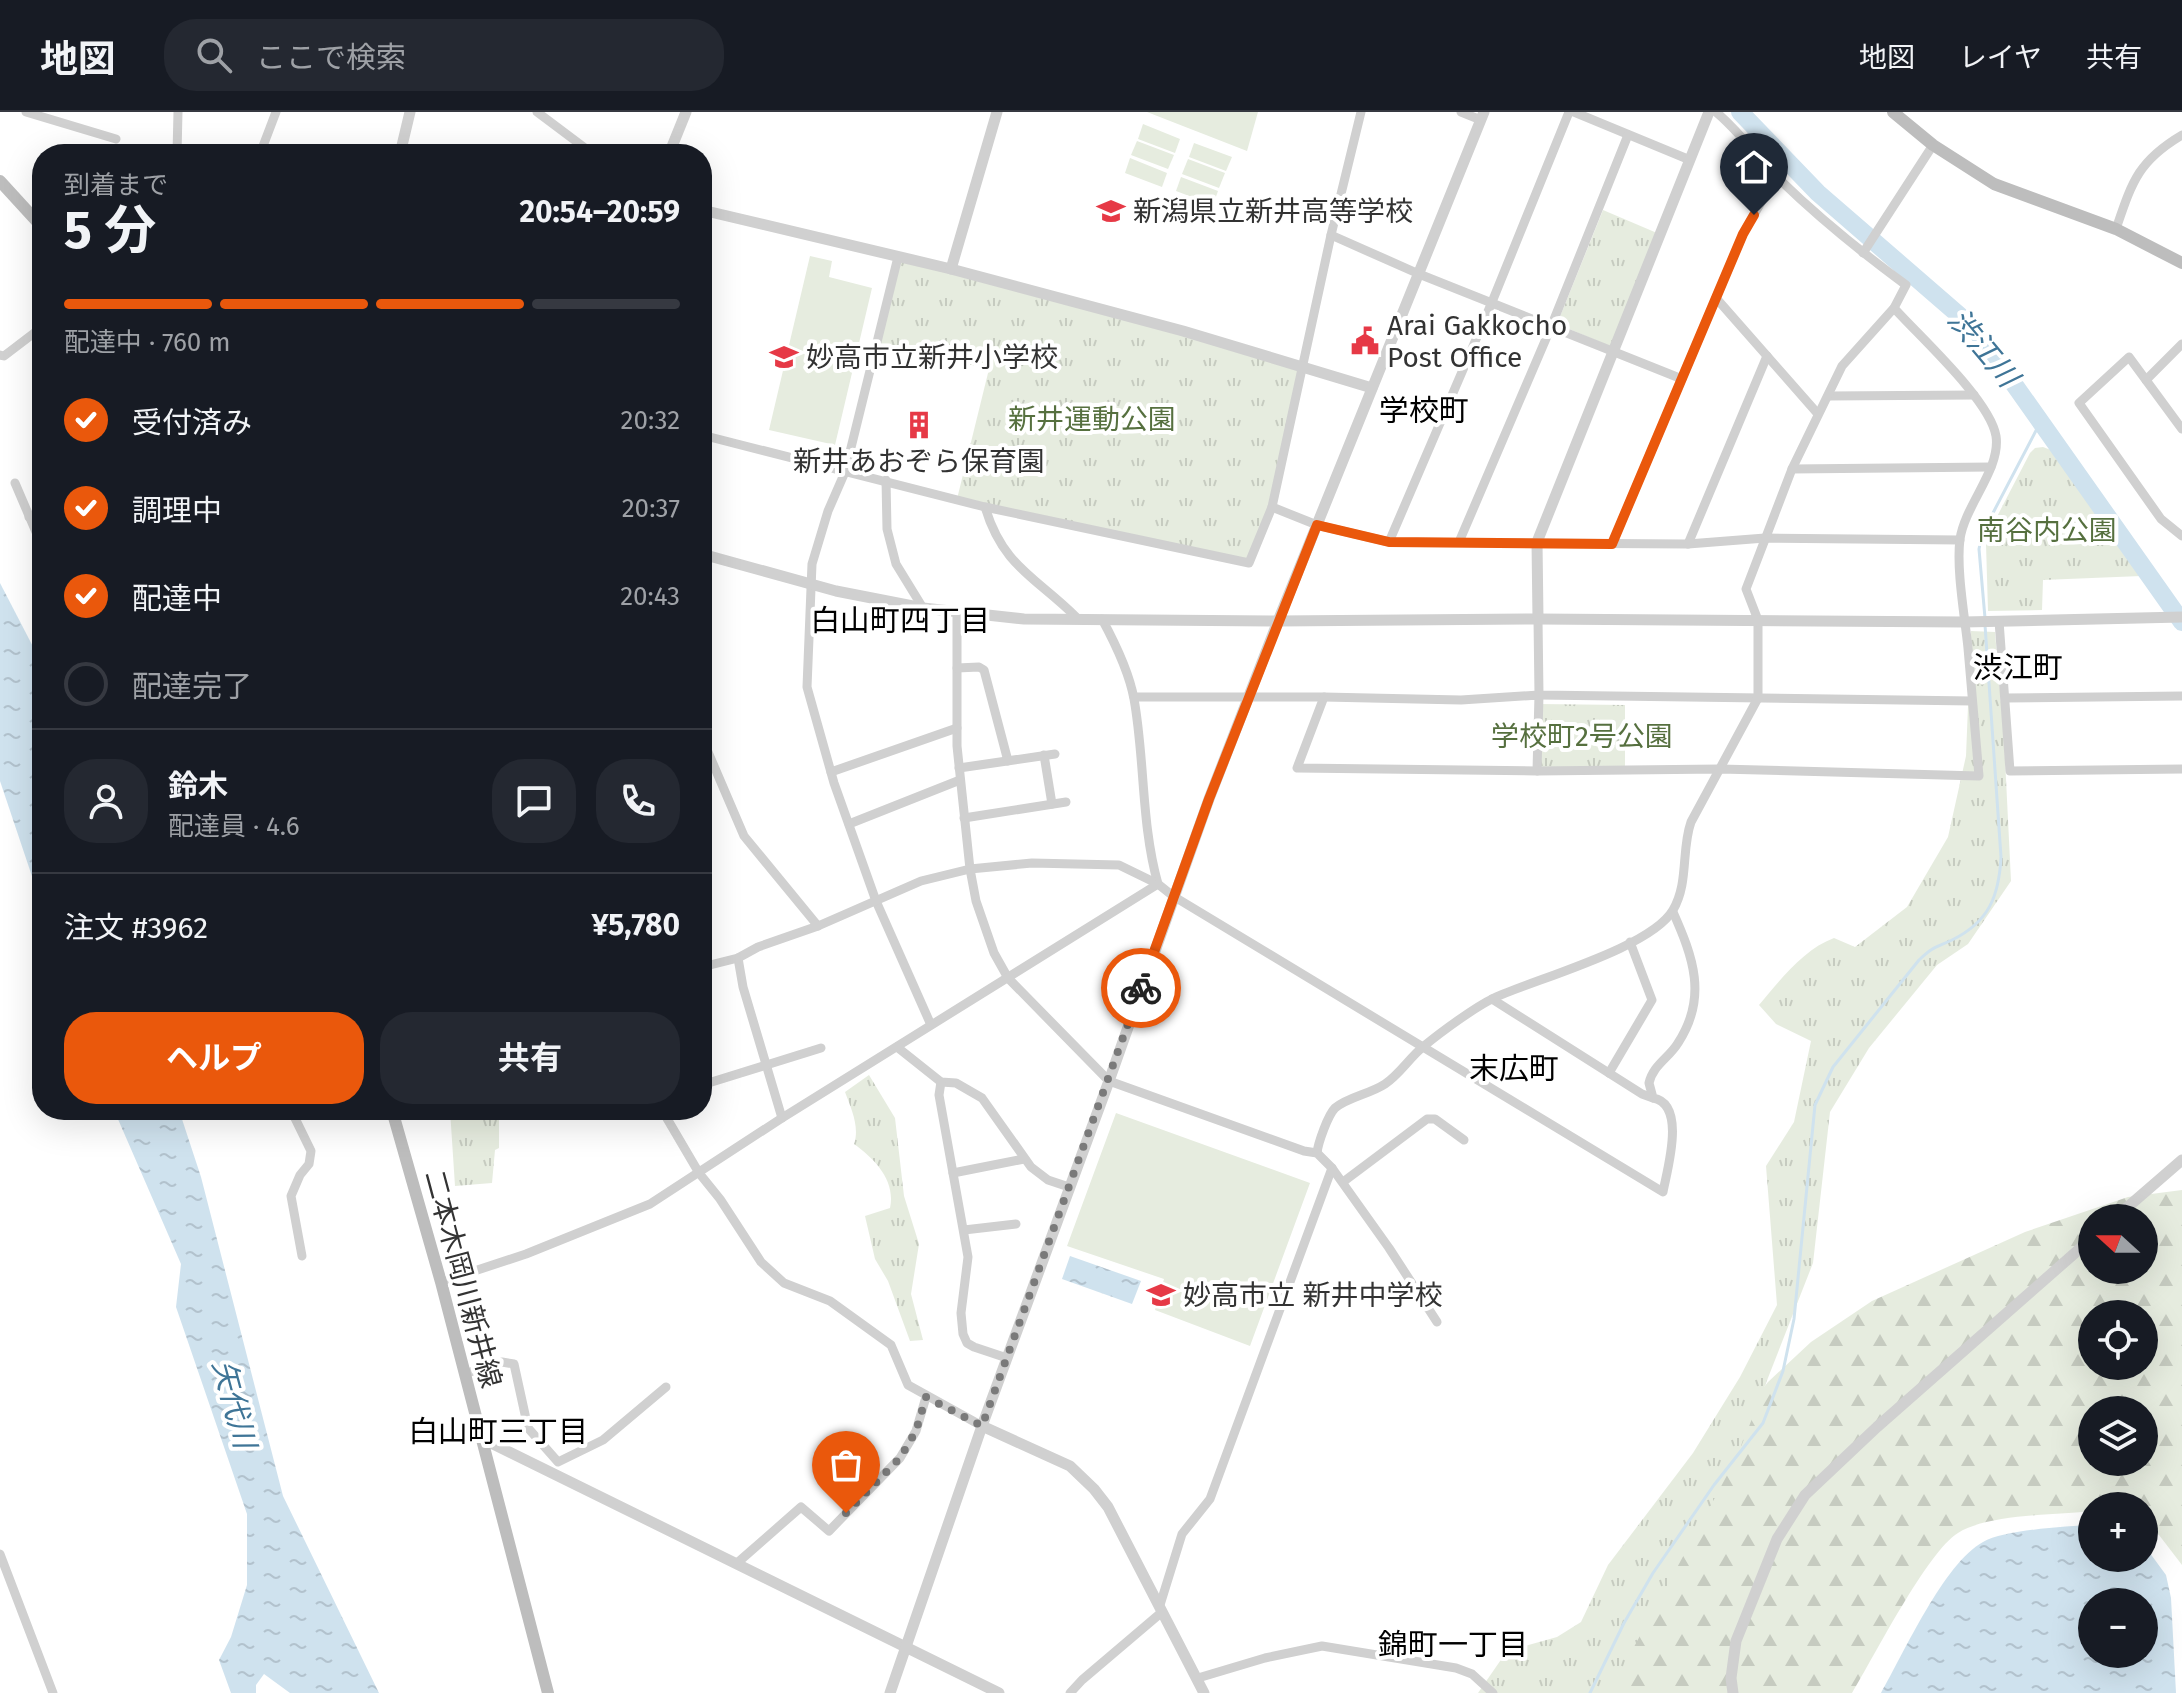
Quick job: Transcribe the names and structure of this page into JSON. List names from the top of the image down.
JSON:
{
  "streets": {
    "main road": ["二本木岡川新井線"]
  },
  "districts": [
    "学校町",
    "白山町四丁目",
    "渋江町",
    "末広町",
    "白山町三丁目",
    "錦町一丁目"
  ],
  "water": ["渋江川", "矢代川"],
  "parks": ["新井運動公園", "南谷内公園", "学校町2号公園"],
  "places": {
    "school or university": ["新潟県立新井高等学校", "妙高市立新井小学校", "妙高市立 新井中学校"],
    "public building": ["Arai Gakkocho Post Office"],
    "building": ["新井あおぞら保育園"]
  },
  "north": "left",
  "page": {
    "header": "地図",
    "search": "ここで検索",
    "nav": ["地図", "レイヤ", "共有"],
    "heading": ["5 分", "到着まで", "20:54–20:59"],
    "panel": [
      "鈴木",
      "配達員 · 4.6",
      "注文 #3962",
      "¥5,780"
    ],
    "bar": "配達中 · 760 m",
    "list": [
      ["受付済み", "20:32"],
      ["調理中", "20:37"],
      ["配達中", "20:43"],
      "配達完了"
    ],
    "buttons": ["ヘルプ", "共有"],
    "map_buttons": ["+", "−"]
  }
}
